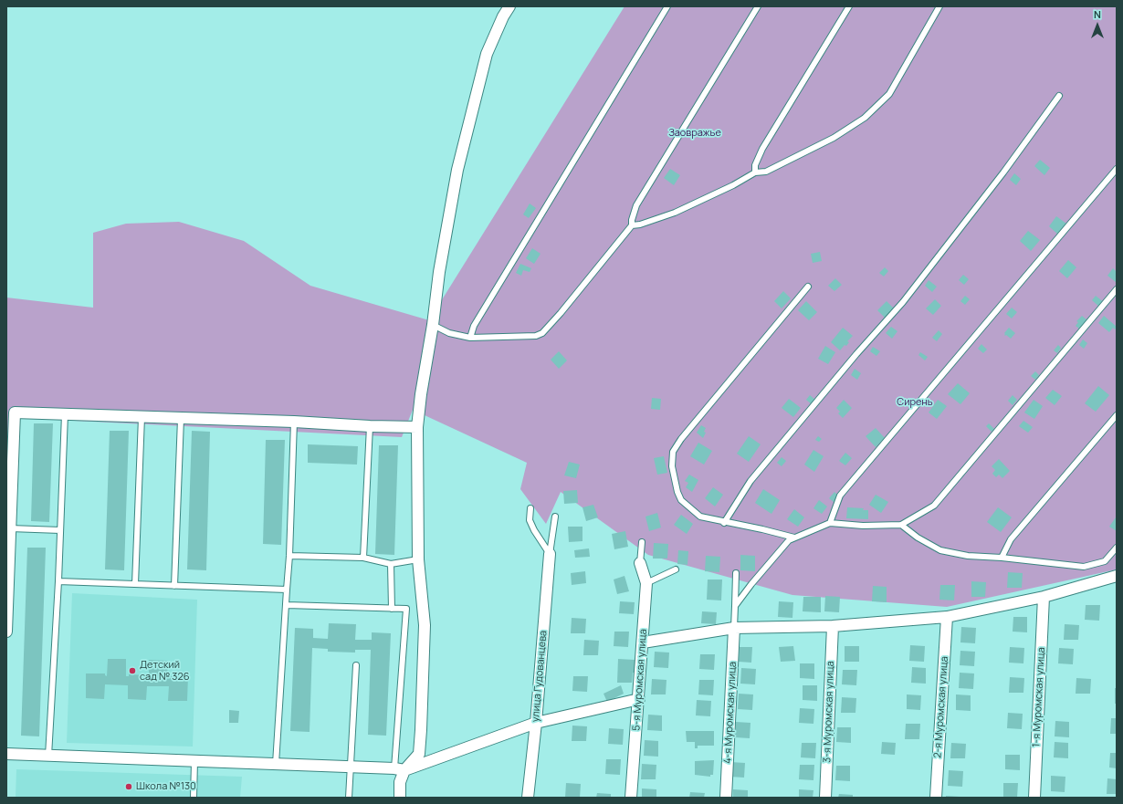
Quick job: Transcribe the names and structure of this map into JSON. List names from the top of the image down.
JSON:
{
  "streets": {
    "street": [
      "улица Гудованцева",
      "5-я Муромская улица",
      "1-я Муромская улица",
      "2-я Муромская улица",
      "3-я Муромская улица",
      "4-я Муромская улица"
    ]
  },
  "parks": ["Заовражье", "Сирень"],
  "places": ["Детский сад № 326", "Школа №130"],
  "north": "top"
}
